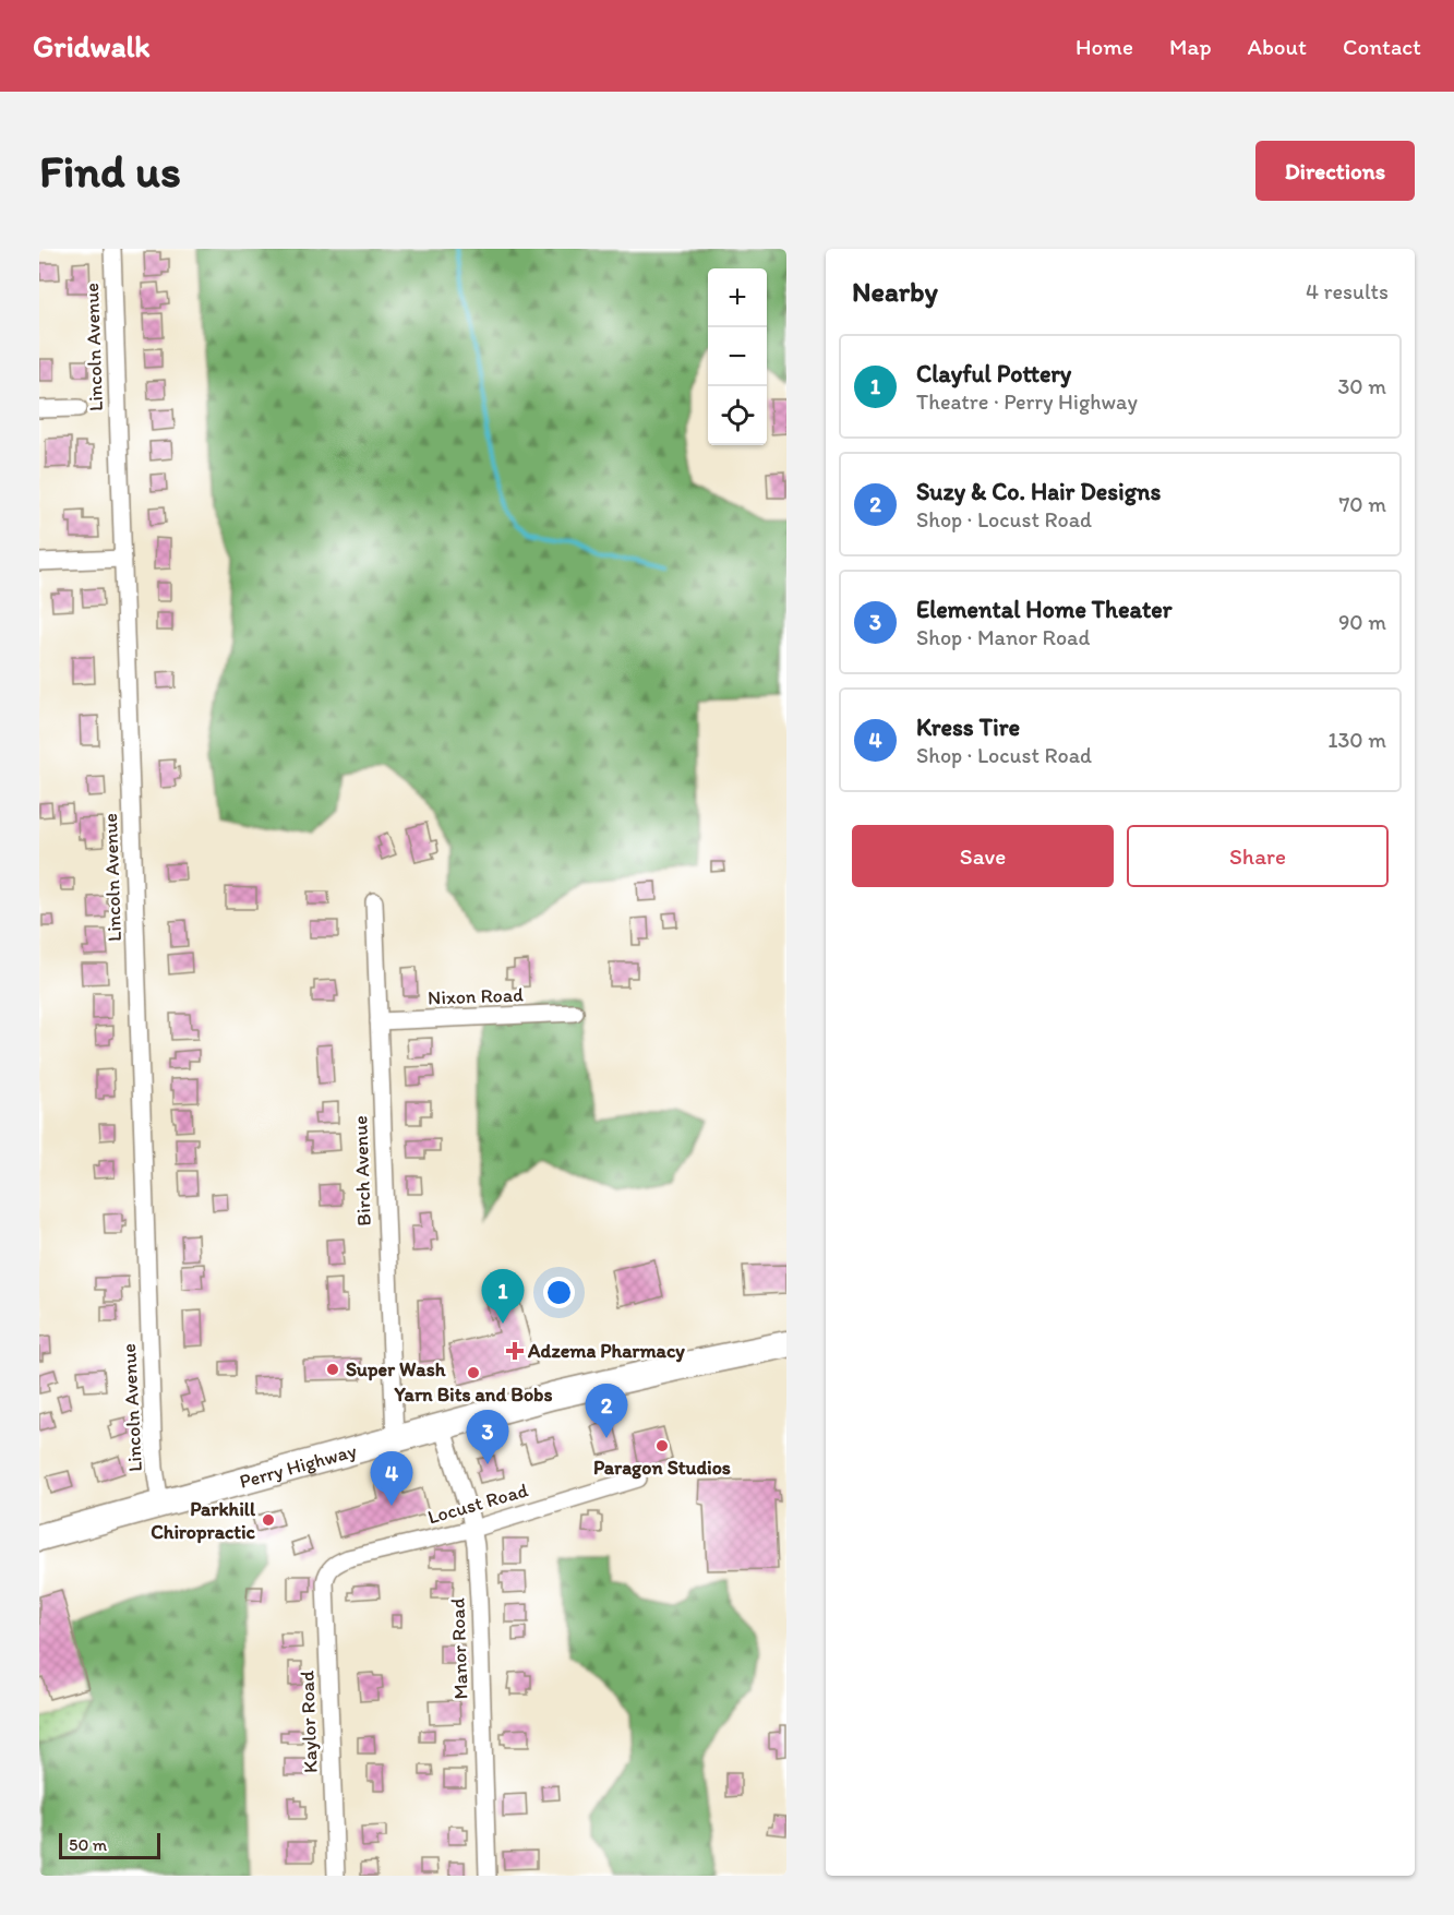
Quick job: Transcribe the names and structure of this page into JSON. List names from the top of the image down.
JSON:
{
  "streets": {
    "main road": ["Perry Highway"],
    "street": [
      "Lincoln Avenue",
      "Nixon Road",
      "Birch Avenue",
      "Locust Road",
      "Manor Road",
      "Kaylor Road"
    ]
  },
  "crossings": [
    ["Lincoln Avenue", "Perry Highway"],
    ["Nixon Road", "Birch Avenue"],
    ["Birch Avenue", "Perry Highway"],
    ["Perry Highway", "Manor Road"],
    ["Locust Road", "Manor Road"],
    ["Locust Road", "Kaylor Road"]
  ],
  "places": {
    "health": ["Adzema Pharmacy"],
    "other": [
      "Super Wash",
      "Yarn Bits and Bobs",
      "Paragon Studios",
      "Parkhill Chiropractic"
    ]
  },
  "scale_bar": "50 m",
  "page": {
    "header": "Gridwalk",
    "nav": [
      "Home",
      "Map",
      "About",
      "Contact"
    ],
    "buttons": [
      "Directions",
      ["Save", "Share"]
    ],
    "title": "Find us",
    "heading": ["Nearby", "4 results"],
    "map_buttons": ["+", "−"],
    "list": [
      {
        "mark": "1",
        "name": "Clayful Pottery",
        "note": "Theatre · Perry Highway",
        "value": "30 m"
      },
      {
        "mark": "2",
        "name": "Suzy & Co. Hair Designs",
        "note": "Shop · Locust Road",
        "value": "70 m"
      },
      {
        "mark": "3",
        "name": "Elemental Home Theater",
        "note": "Shop · Manor Road",
        "value": "90 m"
      },
      {
        "mark": "4",
        "name": "Kress Tire",
        "note": "Shop · Locust Road",
        "value": "130 m"
      }
    ],
    "pins": [
      "1",
      "2",
      "3",
      "4"
    ],
    "scale": "50 m"
  }
}
